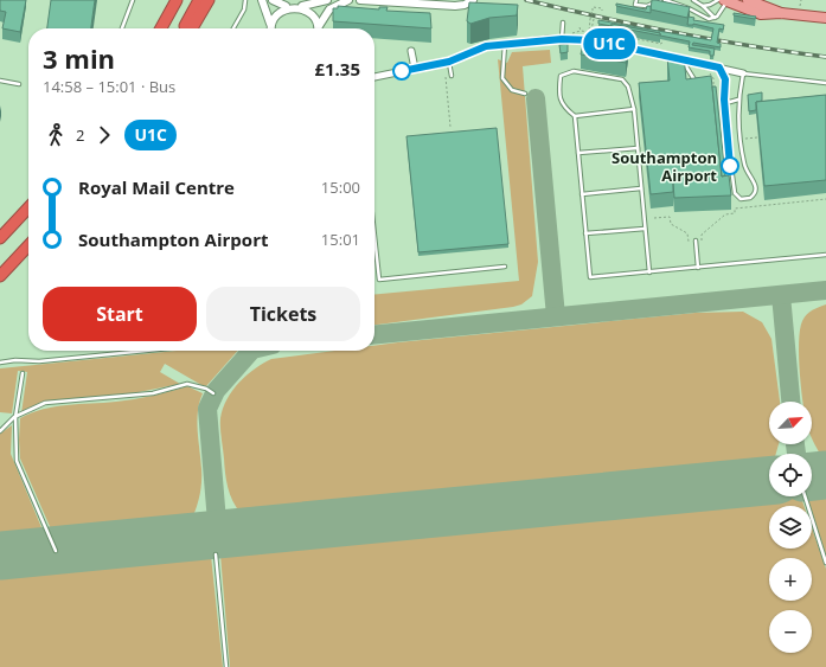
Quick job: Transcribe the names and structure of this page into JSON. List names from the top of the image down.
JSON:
{
  "places": ["Southampton Airport"],
  "lines": ["bus line U1C"],
  "north": "top right",
  "page": {
    "on_map": "U1C",
    "heading": ["3 min", "14:58 – 15:01 · Bus", "£1.35"],
    "legs": ["2", "U1C"],
    "list": [
      {
        "name": "Royal Mail Centre",
        "value": "15:00"
      },
      {
        "name": "Southampton Airport",
        "value": "15:01"
      }
    ],
    "buttons": ["Start", "Tickets"],
    "map_buttons": ["+", "−"]
  }
}
